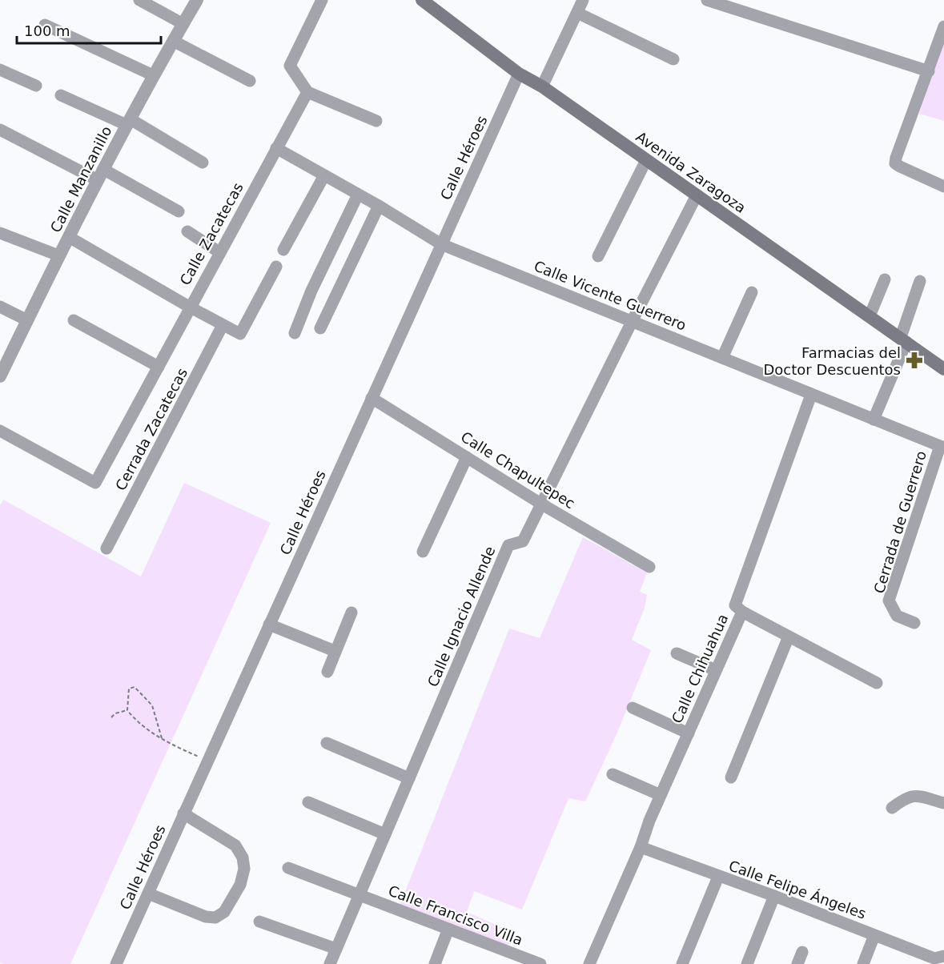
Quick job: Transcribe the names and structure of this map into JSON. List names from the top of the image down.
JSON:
{
  "streets": {
    "main road": ["Avenida Zaragoza"],
    "street": [
      "Calle Héroes",
      "Calle Manzanillo",
      "Calle Zacatecas",
      "Calle Vicente Guerrero",
      "Cerrada Zacatecas",
      "Calle Chapultepec",
      "Cerrada de Guerrero",
      "Calle Ignacio Allende",
      "Calle Chihuahua",
      "Calle Felipe Ángeles",
      "Calle Francisco Villa"
    ]
  },
  "crossings": [
    ["Calle Héroes", "Avenida Zaragoza"],
    ["Calle Héroes", "Calle Vicente Guerrero"],
    ["Calle Héroes", "Calle Chapultepec"],
    ["Avenida Zaragoza", "Calle Ignacio Allende"],
    ["Calle Zacatecas", "Calle Vicente Guerrero"],
    ["Calle Vicente Guerrero", "Cerrada de Guerrero"],
    ["Calle Vicente Guerrero", "Calle Ignacio Allende"],
    ["Calle Vicente Guerrero", "Calle Chihuahua"],
    ["Calle Chapultepec", "Calle Ignacio Allende"],
    ["Calle Ignacio Allende", "Calle Francisco Villa"],
    ["Calle Chihuahua", "Calle Felipe Ángeles"]
  ],
  "places": {
    "pharmacy": ["Farmacias del Doctor Descuentos"]
  },
  "scale_bar": "100 m"
}
